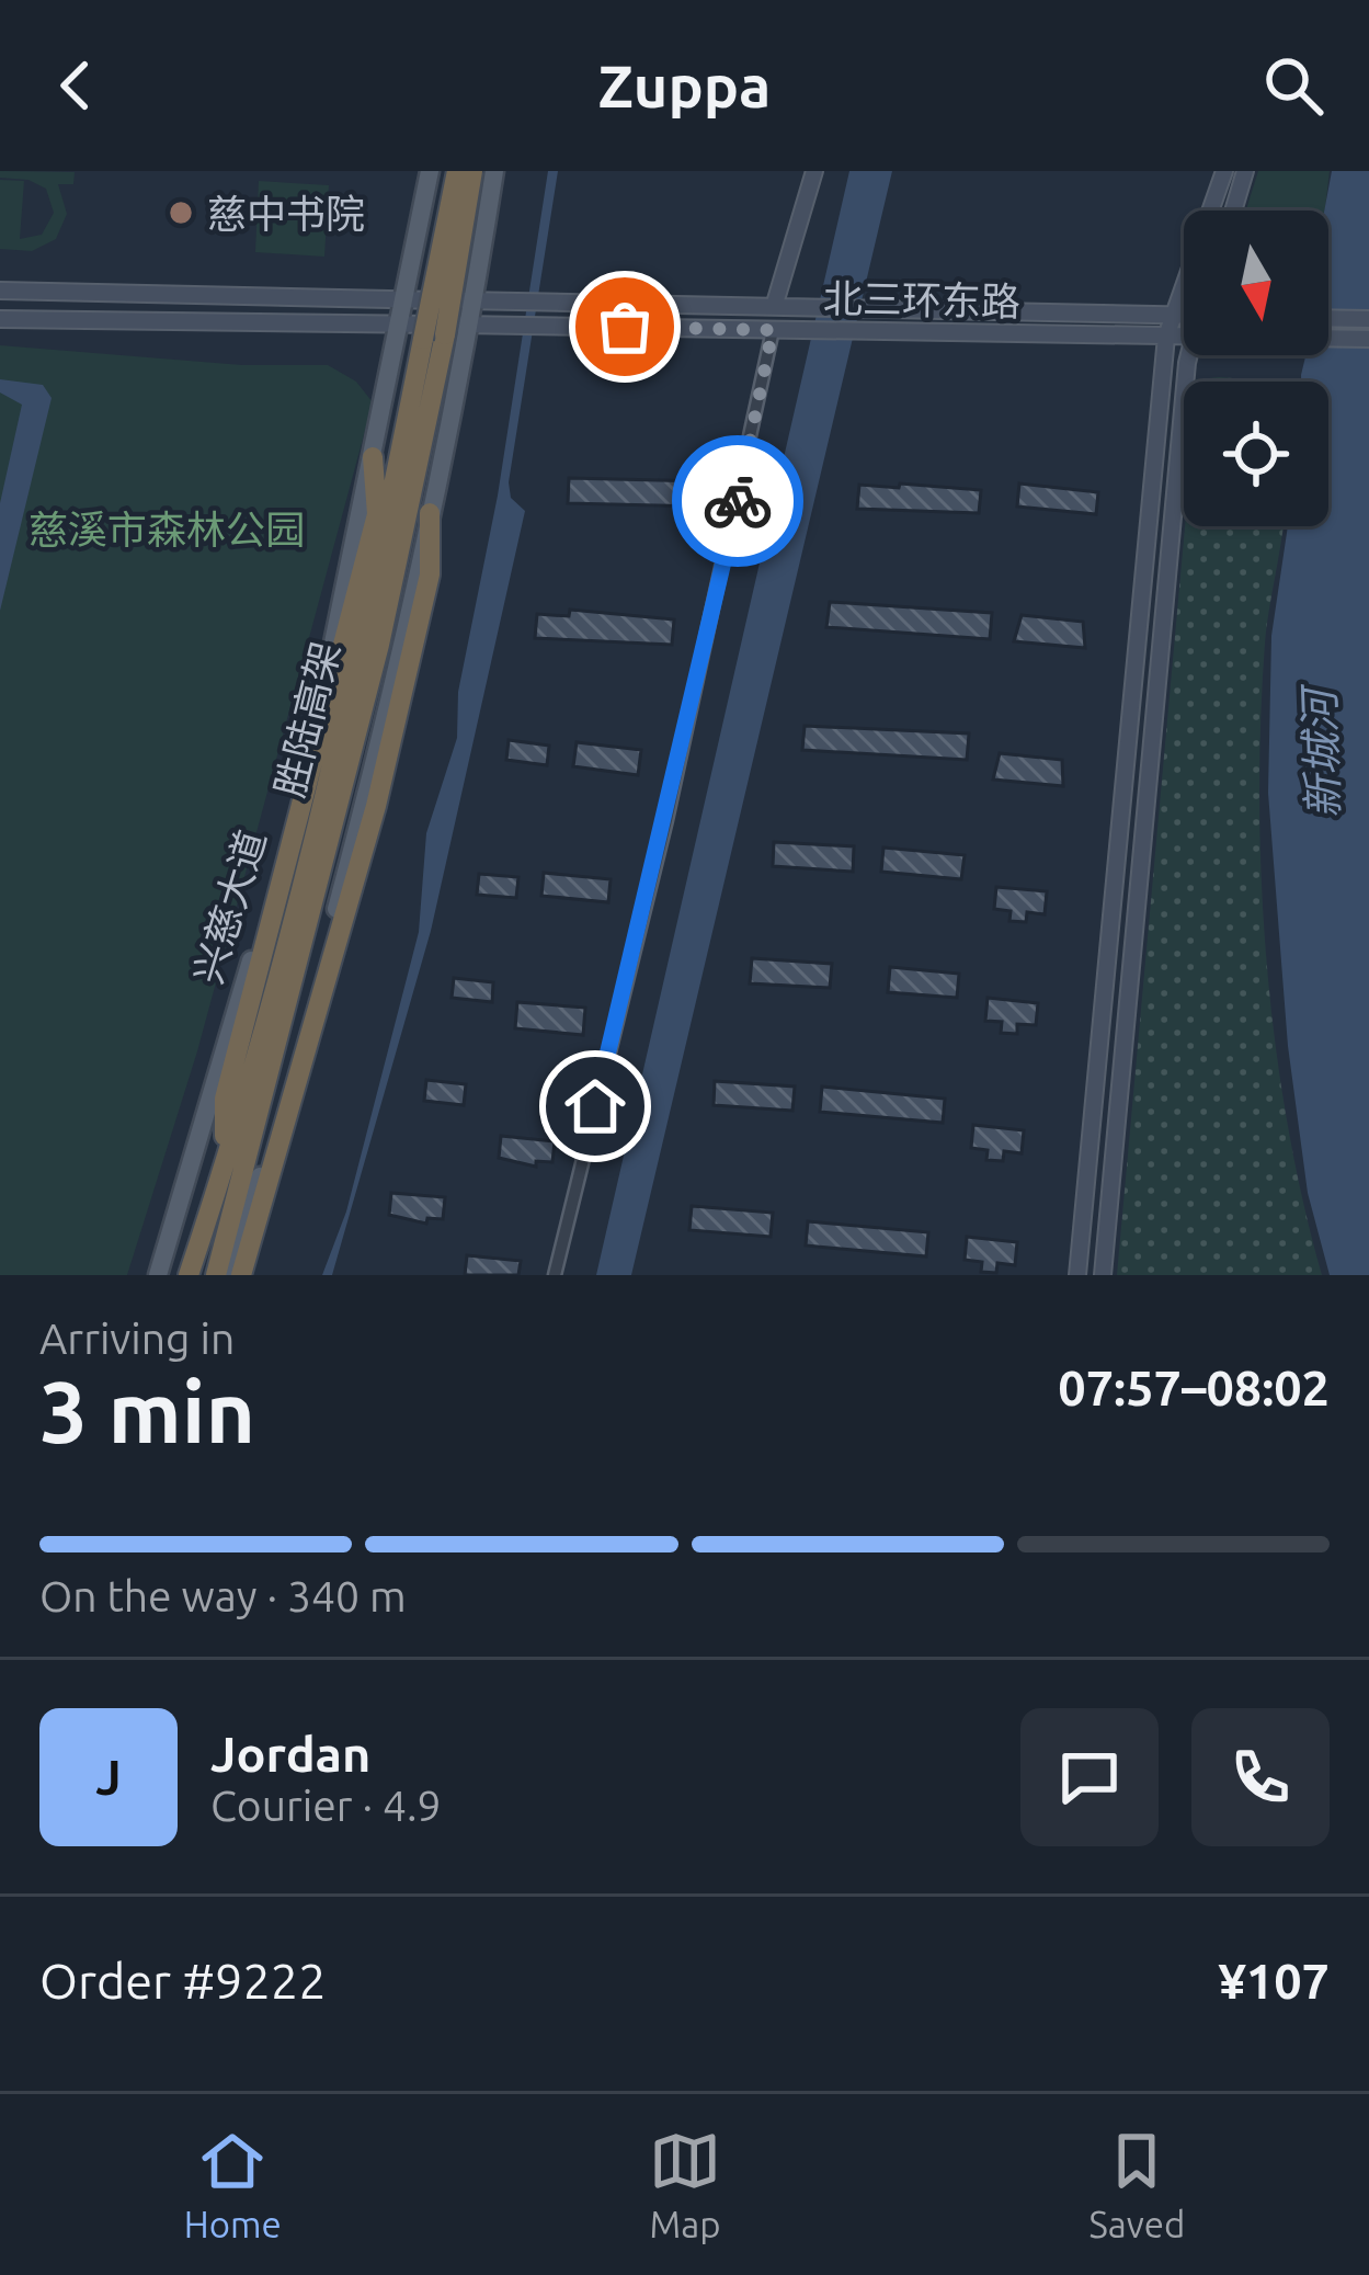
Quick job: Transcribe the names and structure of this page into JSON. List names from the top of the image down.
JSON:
{
  "streets": {
    "highway": ["胜陆高架"],
    "main road": ["北三环东路", "兴慈大道"]
  },
  "crossings": [
    ["北三环东路", "兴慈大道"]
  ],
  "water": ["新城河"],
  "parks": ["慈溪市森林公园"],
  "places": ["慈中书院"],
  "north": "bottom",
  "page": {
    "header": "Zuppa",
    "heading": ["3 min", "Arriving in", "07:57–08:02"],
    "panel": [
      "Jordan",
      "Courier · 4.9",
      "Order #9222",
      "¥107"
    ],
    "bar": "On the way · 340 m",
    "round": "J",
    "tabs": ["Home", "Map", "Saved"]
  }
}
